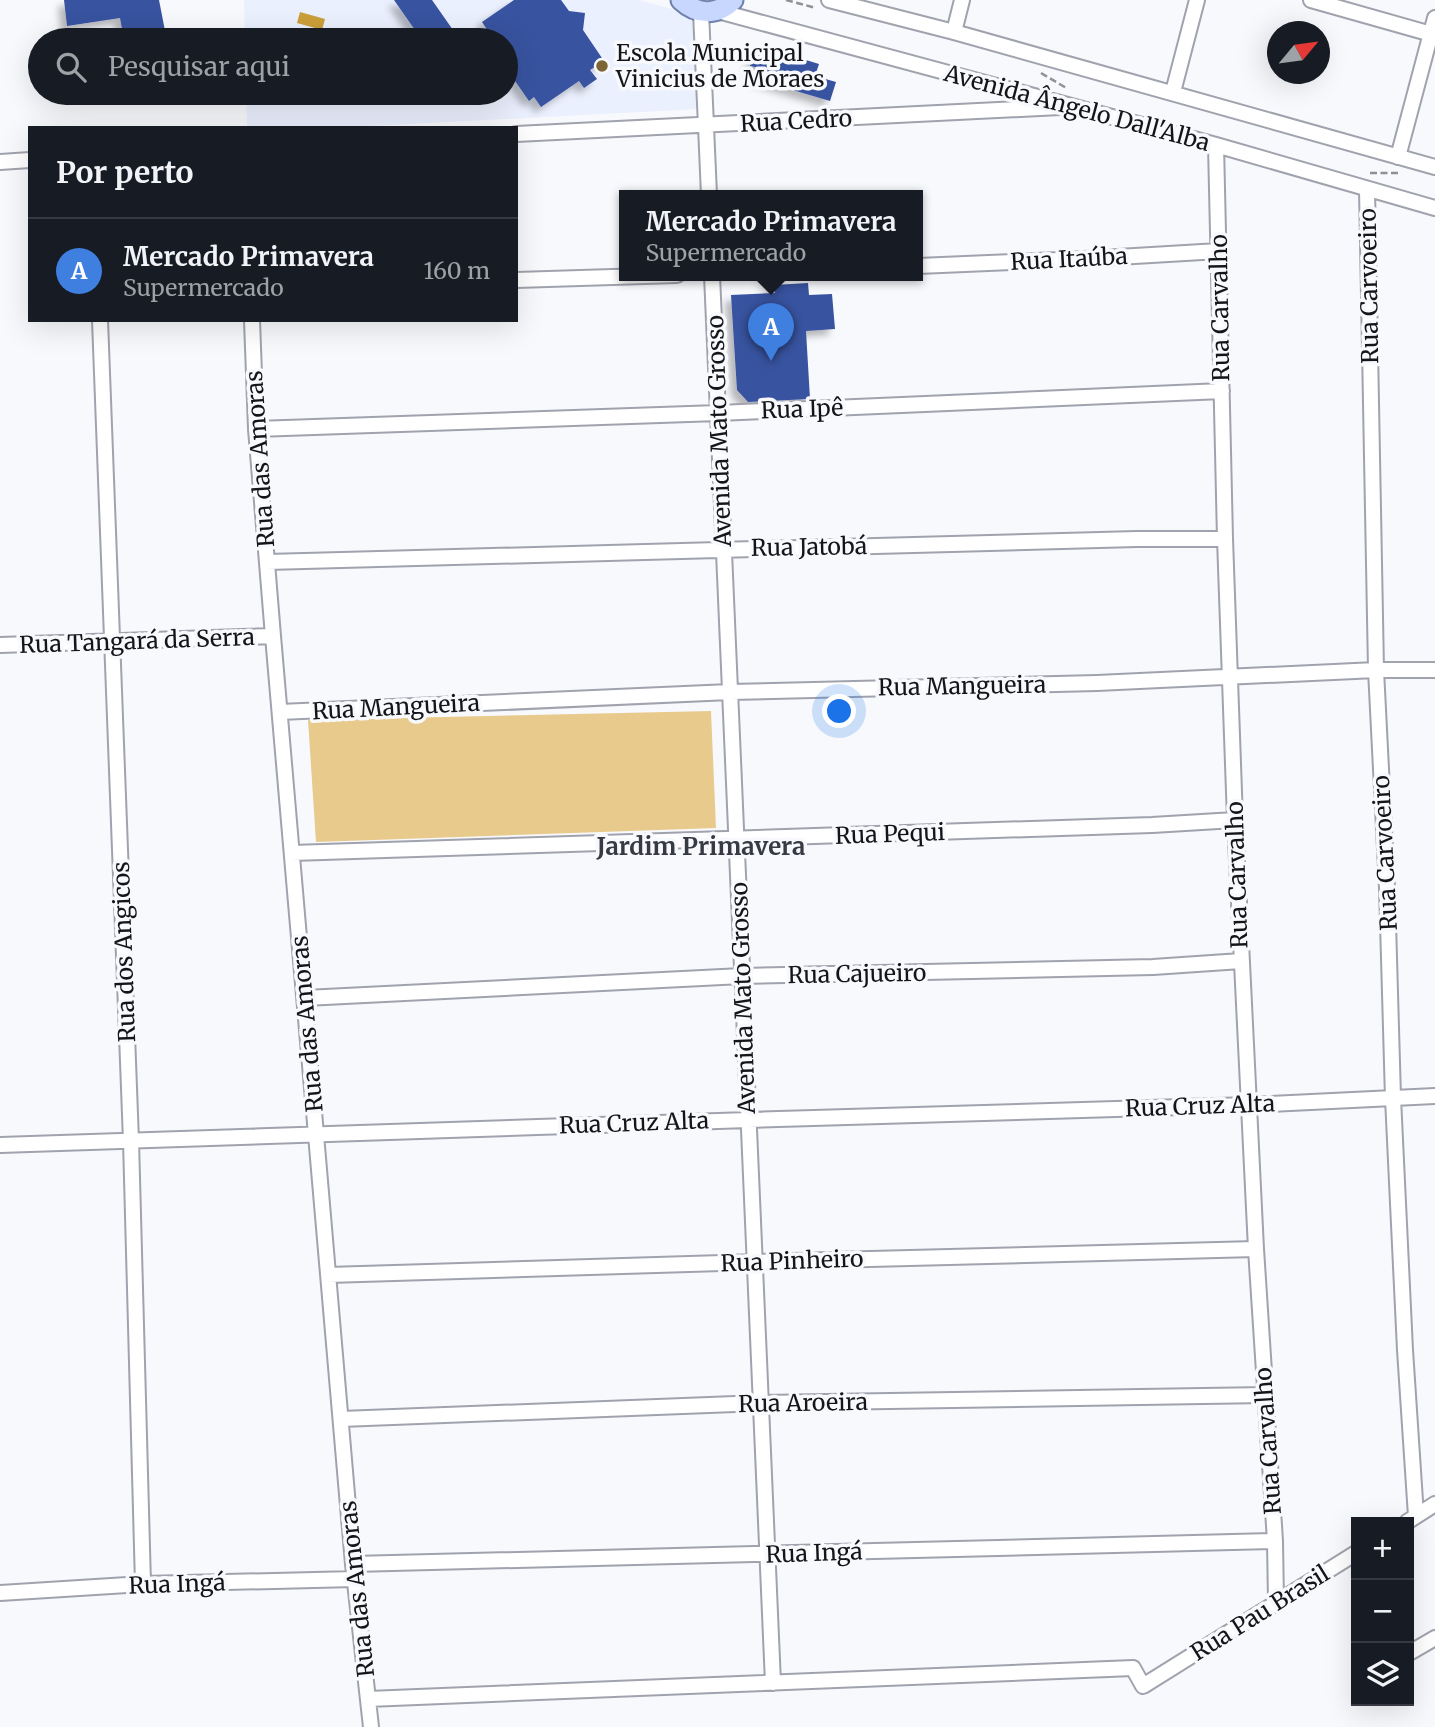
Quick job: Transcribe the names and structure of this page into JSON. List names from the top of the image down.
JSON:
{
  "streets": {
    "main road": ["Avenida Ângelo Dall'Alba"],
    "street": [
      "Rua Cedro",
      "Rua Itaúba",
      "Rua Carvoeiro",
      "Rua Carvalho",
      "Rua Ipê",
      "Avenida Mato Grosso",
      "Rua das Amoras",
      "Rua Jatobá",
      "Rua Tangará da Serra",
      "Rua Mangueira",
      "Rua Pequi",
      "Rua dos Angicos",
      "Rua Cajueiro",
      "Rua Cruz Alta",
      "Rua Pinheiro",
      "Rua Aroeira",
      "Rua Ingá",
      "Rua Pau Brasil"
    ]
  },
  "crossings": [
    ["Avenida Ângelo Dall'Alba", "Rua Cedro"],
    ["Avenida Ângelo Dall'Alba", "Rua Carvoeiro"],
    ["Avenida Ângelo Dall'Alba", "Rua Carvalho"],
    ["Rua Itaúba", "Rua Carvalho"],
    ["Rua Carvoeiro", "Rua Mangueira"],
    ["Rua Carvoeiro", "Rua Cruz Alta"],
    ["Rua Carvalho", "Rua Ipê"],
    ["Rua Carvalho", "Rua Jatobá"],
    ["Rua Carvalho", "Rua Mangueira"],
    ["Rua Carvalho", "Rua Pequi"],
    ["Rua Carvalho", "Rua Cajueiro"],
    ["Rua Carvalho", "Rua Cruz Alta"],
    ["Rua Carvalho", "Rua Pinheiro"],
    ["Rua Carvalho", "Rua Aroeira"],
    ["Rua Carvalho", "Rua Ingá"],
    ["Rua Carvalho", "Rua Pau Brasil"],
    ["Rua Ipê", "Avenida Mato Grosso"],
    ["Rua Ipê", "Rua das Amoras"],
    ["Avenida Mato Grosso", "Rua Jatobá"],
    ["Avenida Mato Grosso", "Rua Mangueira"],
    ["Avenida Mato Grosso", "Rua Pequi"],
    ["Avenida Mato Grosso", "Rua Cajueiro"],
    ["Avenida Mato Grosso", "Rua Cruz Alta"],
    ["Avenida Mato Grosso", "Rua Pinheiro"],
    ["Avenida Mato Grosso", "Rua Aroeira"],
    ["Avenida Mato Grosso", "Rua Ingá"],
    ["Avenida Mato Grosso", "Rua Pau Brasil"],
    ["Rua das Amoras", "Rua Jatobá"],
    ["Rua das Amoras", "Rua Tangará da Serra"],
    ["Rua das Amoras", "Rua Mangueira"],
    ["Rua das Amoras", "Rua Pequi"],
    ["Rua das Amoras", "Rua Cajueiro"],
    ["Rua das Amoras", "Rua Cruz Alta"],
    ["Rua das Amoras", "Rua Pinheiro"],
    ["Rua das Amoras", "Rua Aroeira"],
    ["Rua das Amoras", "Rua Ingá"],
    ["Rua Tangará da Serra", "Rua dos Angicos"],
    ["Rua dos Angicos", "Rua Cruz Alta"],
    ["Rua dos Angicos", "Rua Ingá"]
  ],
  "districts": ["Jardim Primavera"],
  "places": ["Escola Municipal Vinicius de Moraes"],
  "north": "top right",
  "page": {
    "search": "Pesquisar aqui",
    "heading": "Por perto",
    "popup": ["Mercado Primavera", "Supermercado"],
    "list": [
      {
        "mark": "A",
        "name": "Mercado Primavera",
        "note": "Supermercado",
        "value": "160 m"
      }
    ],
    "pins": "A",
    "map_buttons": ["+", "−"]
  }
}
